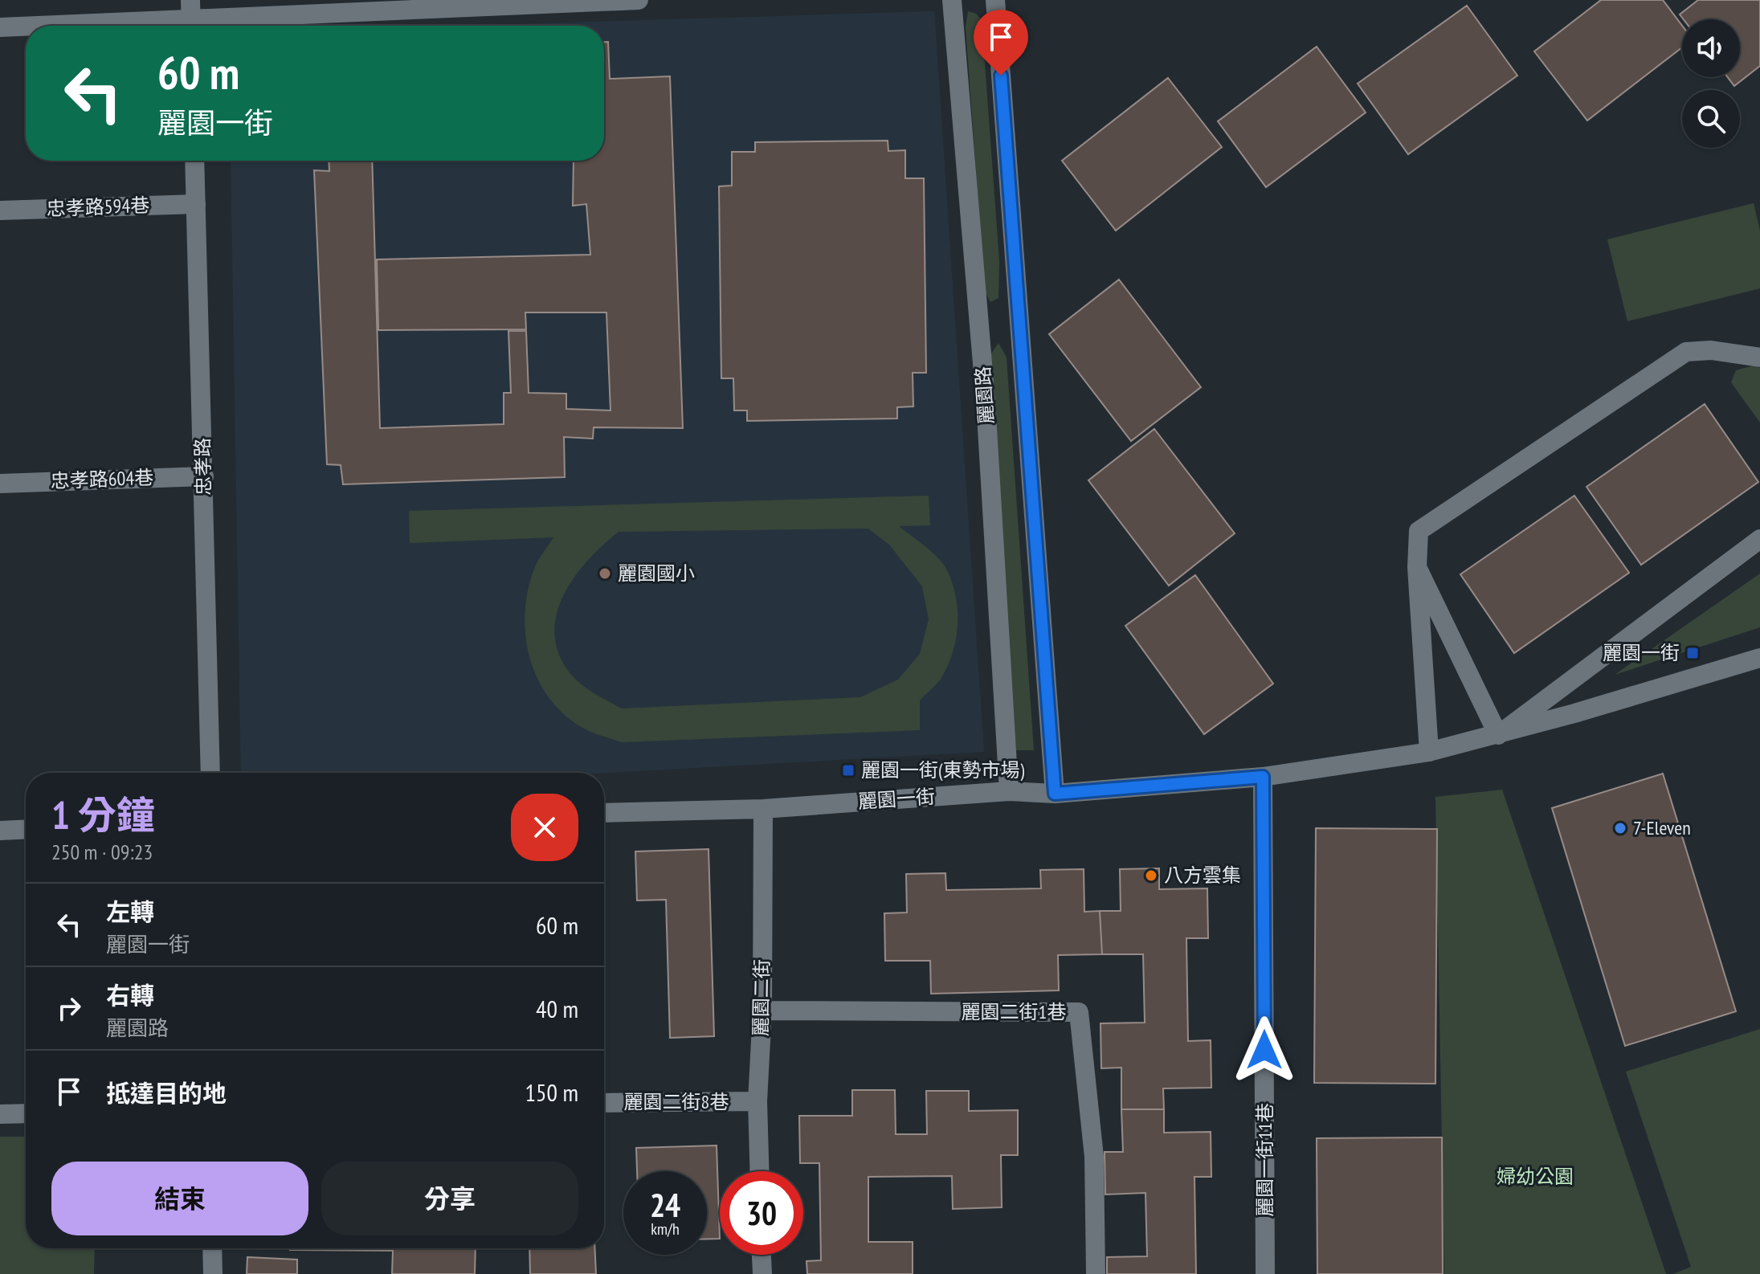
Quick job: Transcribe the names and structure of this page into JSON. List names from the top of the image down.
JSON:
{
  "streets": {
    "street": [
      "忠孝路594巷",
      "麗園路",
      "忠孝路",
      "忠孝路604巷",
      "麗園一街",
      "麗園二街",
      "麗園二街1巷",
      "麗園二街8巷",
      "麗園一街11巷"
    ]
  },
  "crossings": [
    ["忠孝路594巷", "忠孝路"],
    ["麗園路", "麗園一街"],
    ["忠孝路", "忠孝路604巷"],
    ["麗園一街", "麗園二街"],
    ["麗園一街", "麗園一街11巷"],
    ["麗園二街", "麗園二街1巷"],
    ["麗園二街", "麗園二街8巷"]
  ],
  "parks": ["婦幼公園"],
  "places": {
    "other": ["麗園國小", "7-Eleven", "八方雲集"],
    "transit": ["麗園一街", "麗園一街(東勢市場)"]
  },
  "page": {
    "turn": ["60 m", "麗園一街"],
    "heading": ["1 分鐘", "250 m · 09:23"],
    "list": [
      {
        "name": "左轉",
        "note": "麗園一街",
        "value": "60 m"
      },
      {
        "name": "右轉",
        "note": "麗園路",
        "value": "40 m"
      },
      {
        "name": "抵達目的地",
        "value": "150 m"
      }
    ],
    "buttons": ["結束", "分享"],
    "speed": "24 km/h",
    "limit": "30"
  }
}
